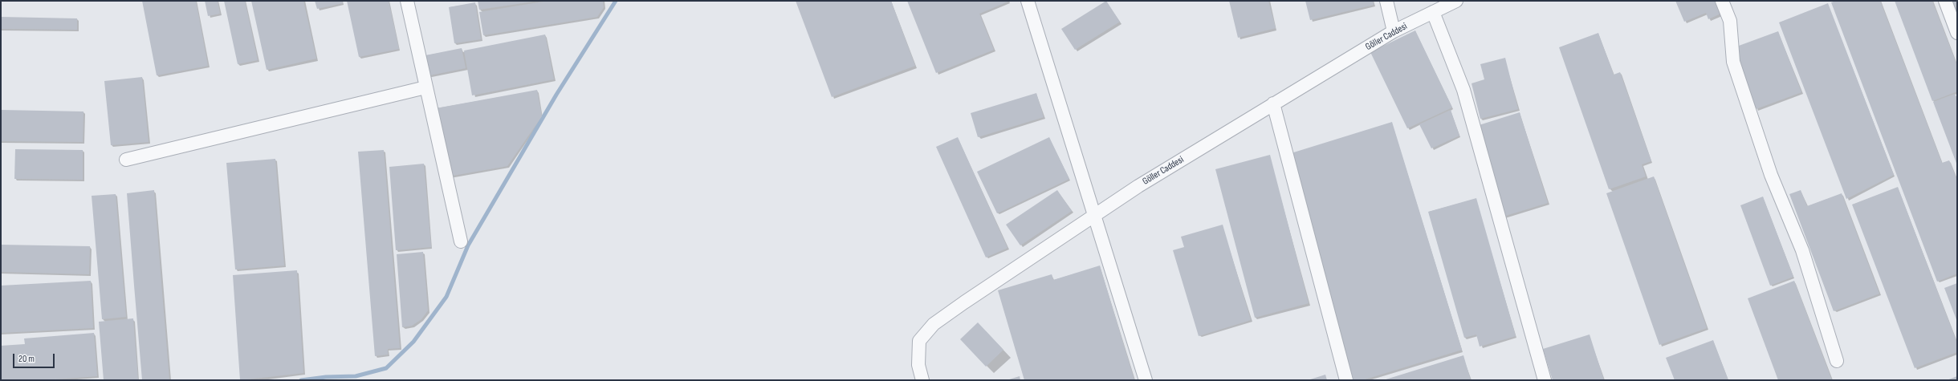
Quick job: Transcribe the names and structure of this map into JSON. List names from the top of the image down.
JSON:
{
  "streets": {
    "street": ["Göller Caddesi"]
  },
  "scale_bar": "20 m"
}
